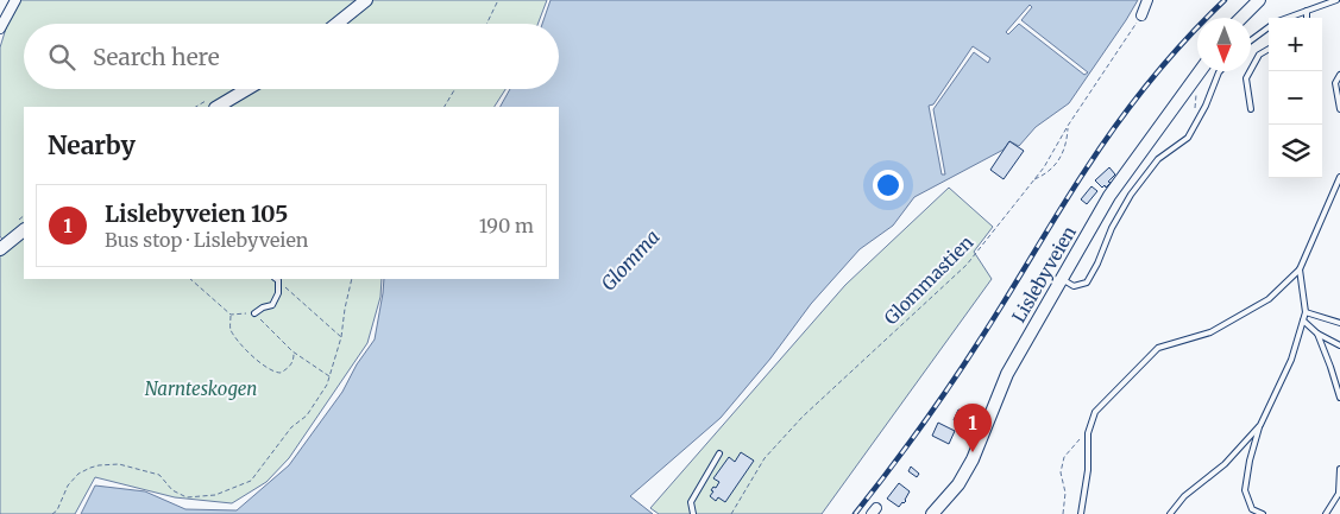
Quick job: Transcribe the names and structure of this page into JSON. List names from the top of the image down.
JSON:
{
  "streets": {
    "street": ["Lislebyveien"],
    "path": ["Glommastien"]
  },
  "water": ["Glomma"],
  "parks": ["Narnteskogen"],
  "north": "bottom",
  "page": {
    "map_buttons": ["+", "−"],
    "search": "Search here",
    "heading": "Nearby",
    "list": [
      {
        "mark": "1",
        "name": "Lislebyveien 105",
        "note": "Bus stop · Lislebyveien",
        "value": "190 m"
      }
    ],
    "pins": "1"
  }
}
